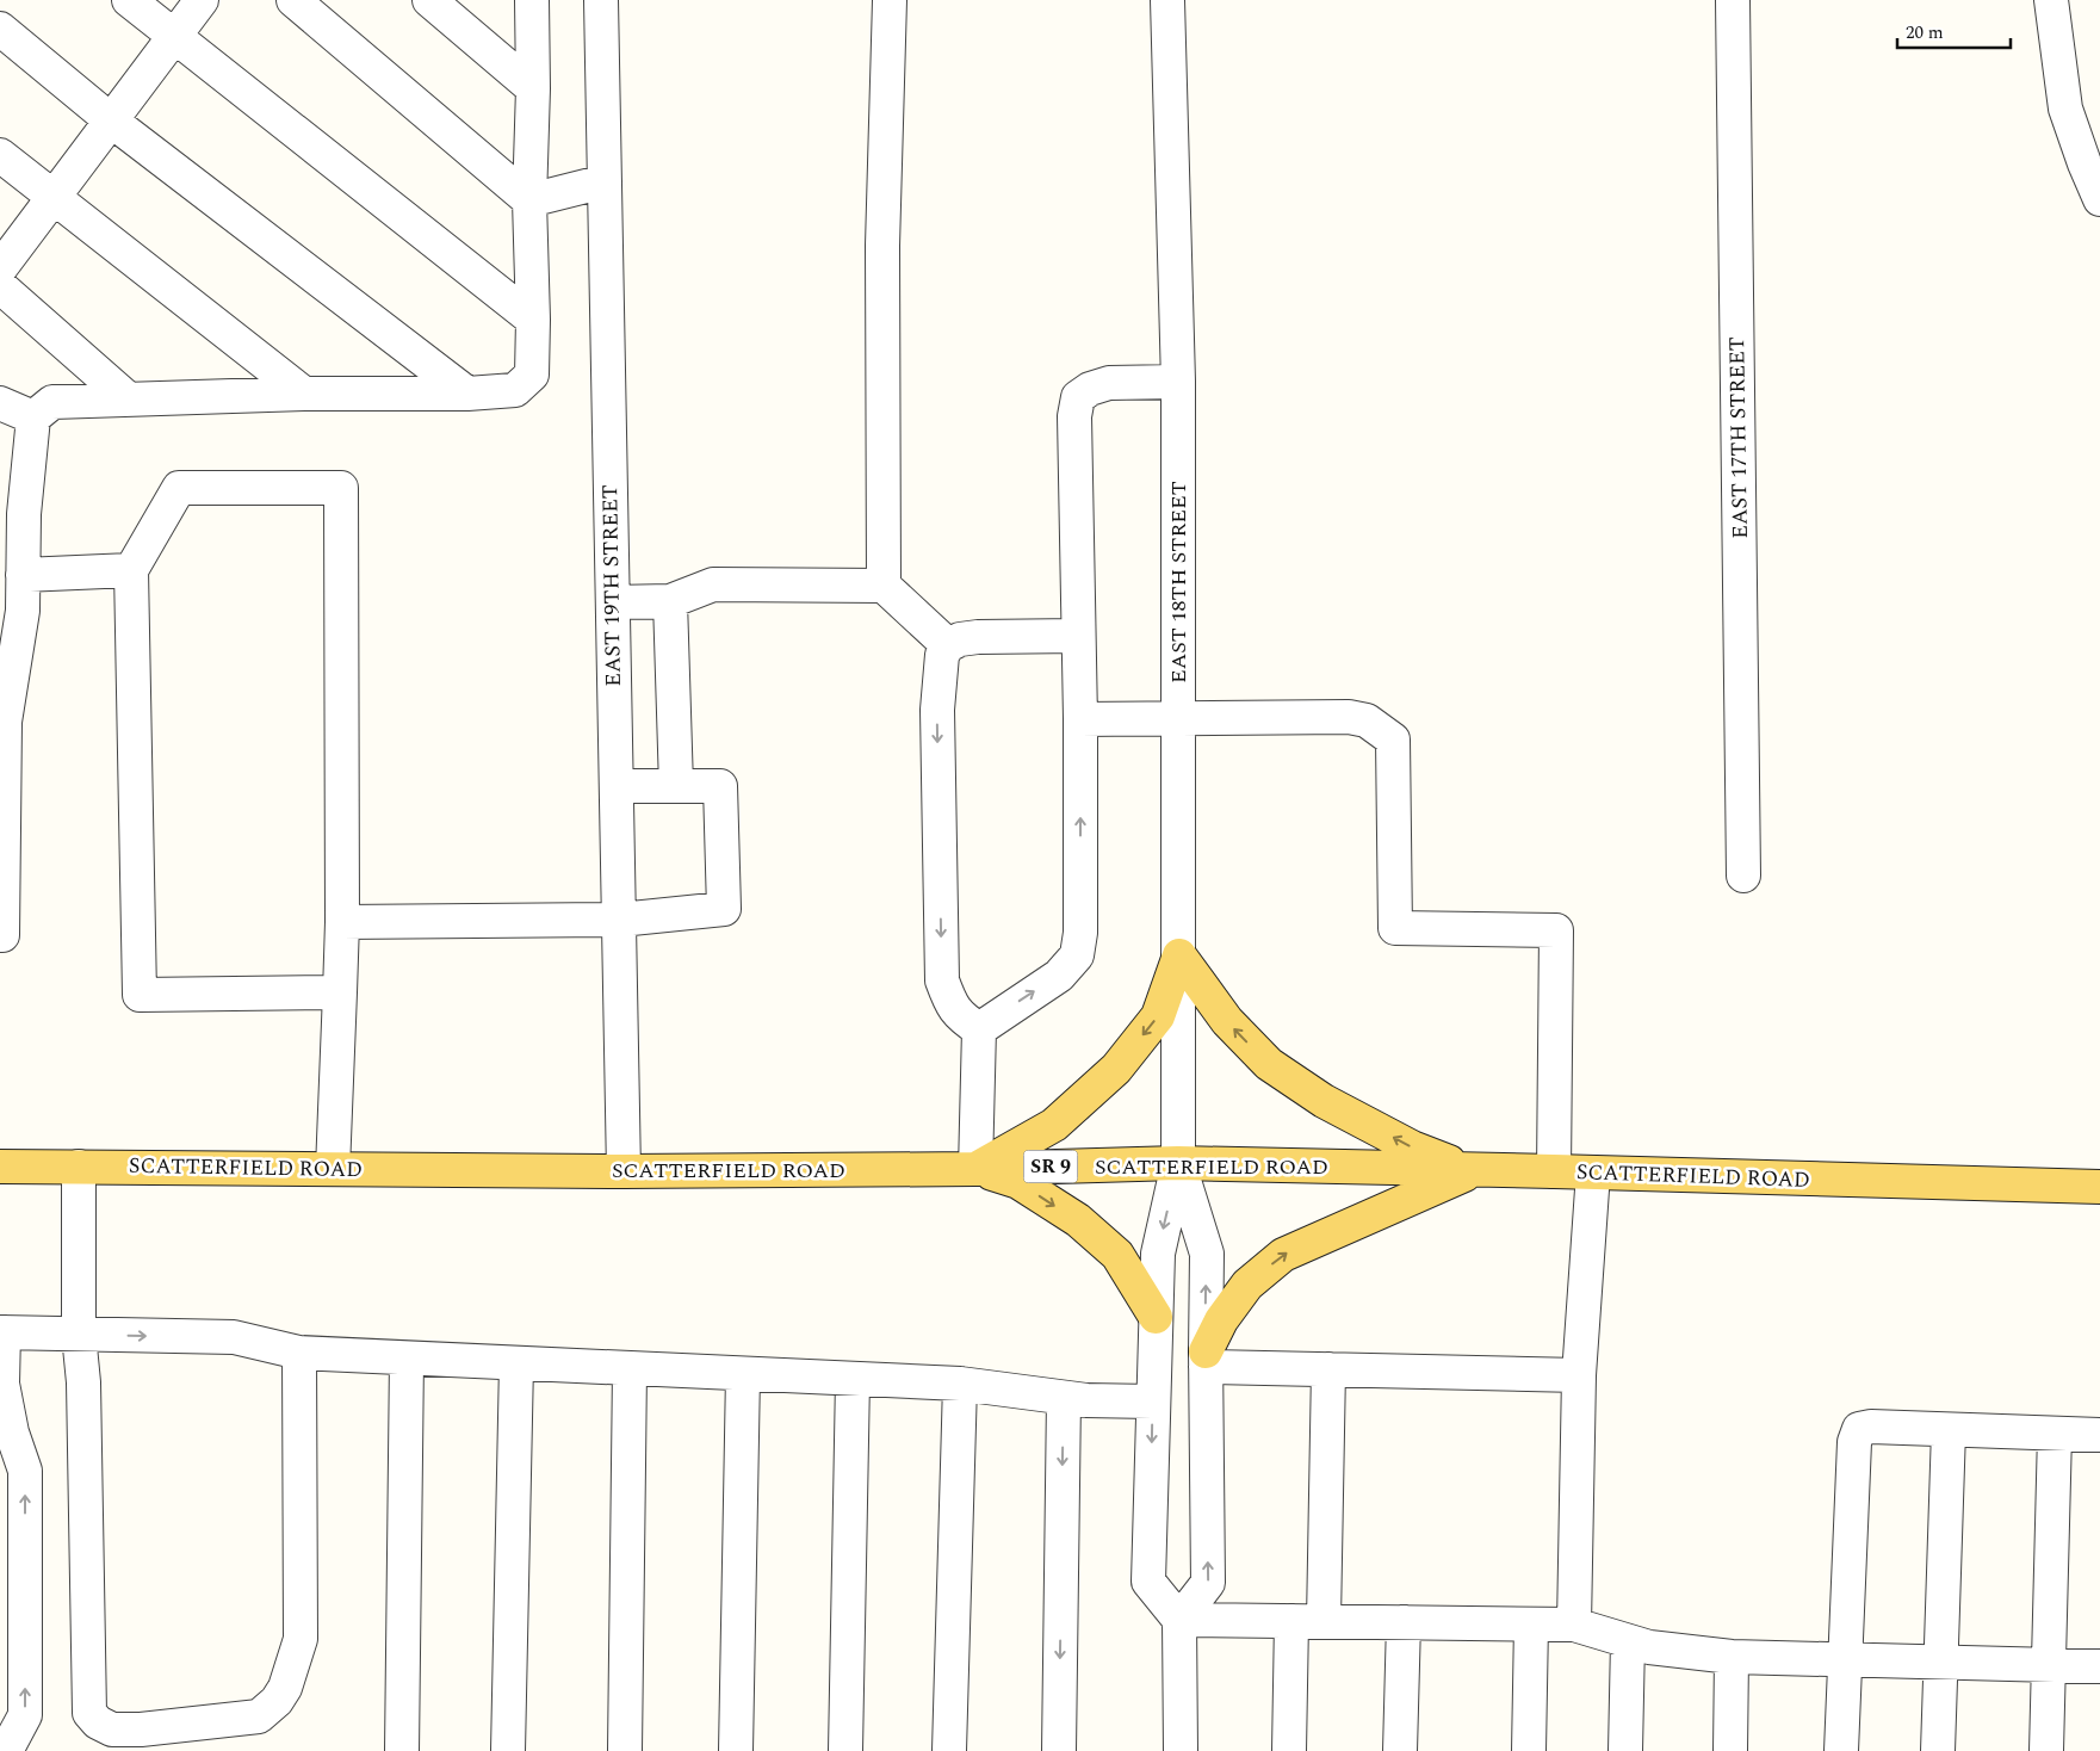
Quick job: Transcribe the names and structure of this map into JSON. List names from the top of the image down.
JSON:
{
  "streets": {
    "main road": ["SR 9", "SCATTERFIELD ROAD"],
    "street": ["EAST 17TH STREET", "EAST 18TH STREET", "EAST 19TH STREET"]
  },
  "crossings": [
    ["EAST 18TH STREET", "SCATTERFIELD ROAD"],
    ["EAST 19TH STREET", "SCATTERFIELD ROAD"]
  ],
  "scale_bar": "20 m"
}
